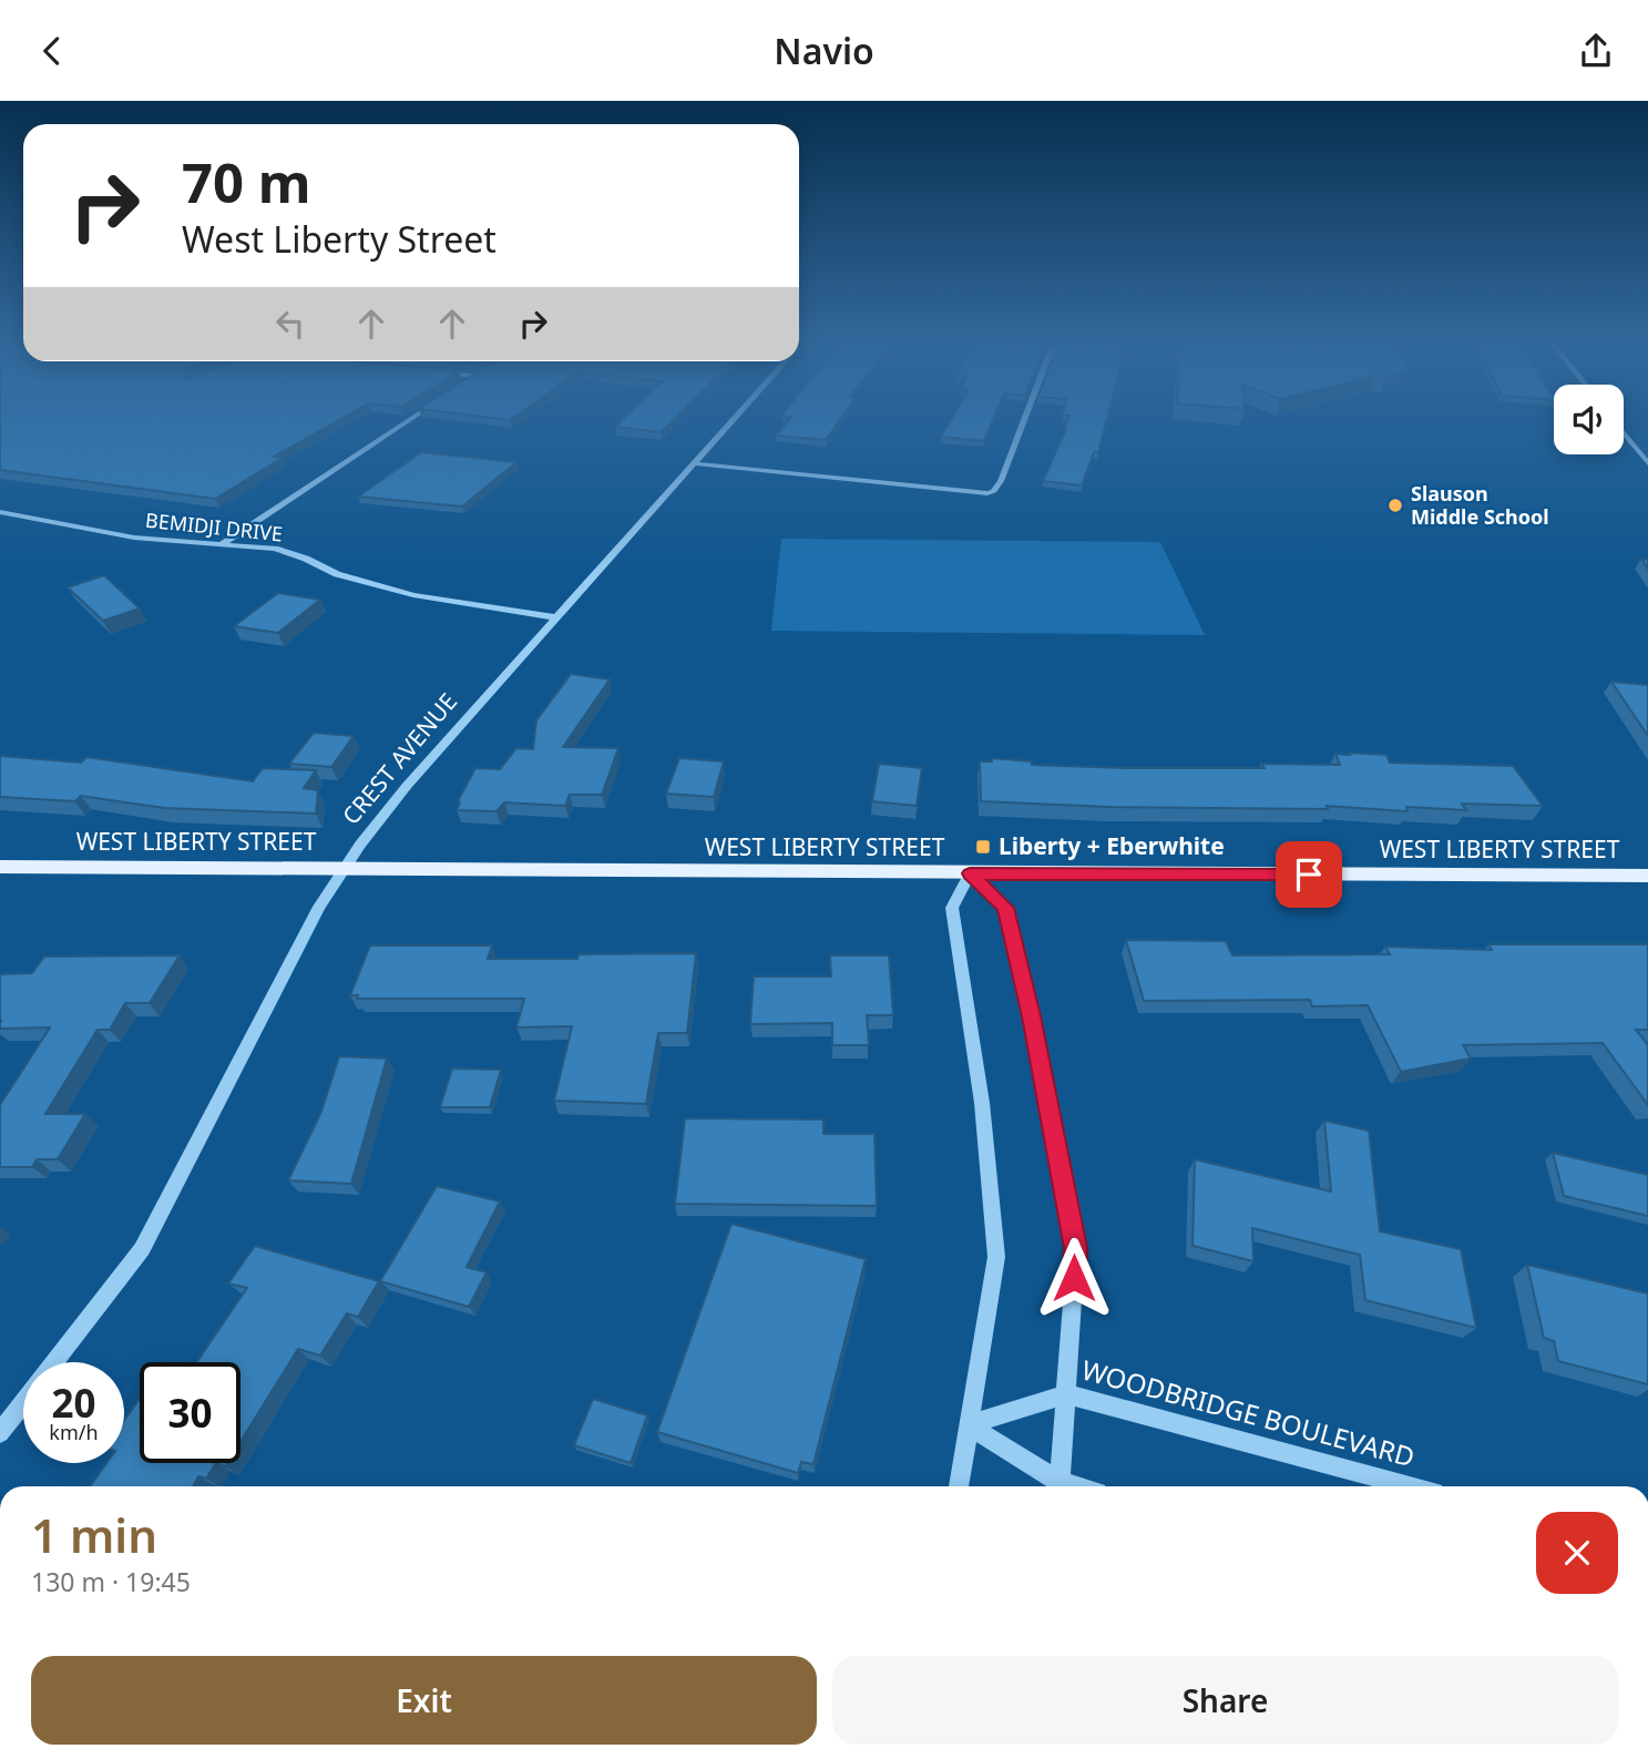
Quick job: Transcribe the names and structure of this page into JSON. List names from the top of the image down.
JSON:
{
  "streets": {
    "main road": ["WEST LIBERTY STREET"],
    "street": ["BEMIDJI DRIVE", "CREST AVENUE", "WOODBRIDGE BOULEVARD"]
  },
  "crossings": [
    ["BEMIDJI DRIVE", "CREST AVENUE"],
    ["CREST AVENUE", "WEST LIBERTY STREET"]
  ],
  "places": {
    "other": ["Slauson Middle School"],
    "transit": ["Liberty + Eberwhite"]
  },
  "page": {
    "header": "Navio",
    "turn": ["70 m", "West Liberty Street"],
    "speed": "20 km/h",
    "limit": "30",
    "heading": ["1 min", "130 m · 19:45"],
    "buttons": ["Exit", "Share"]
  }
}
